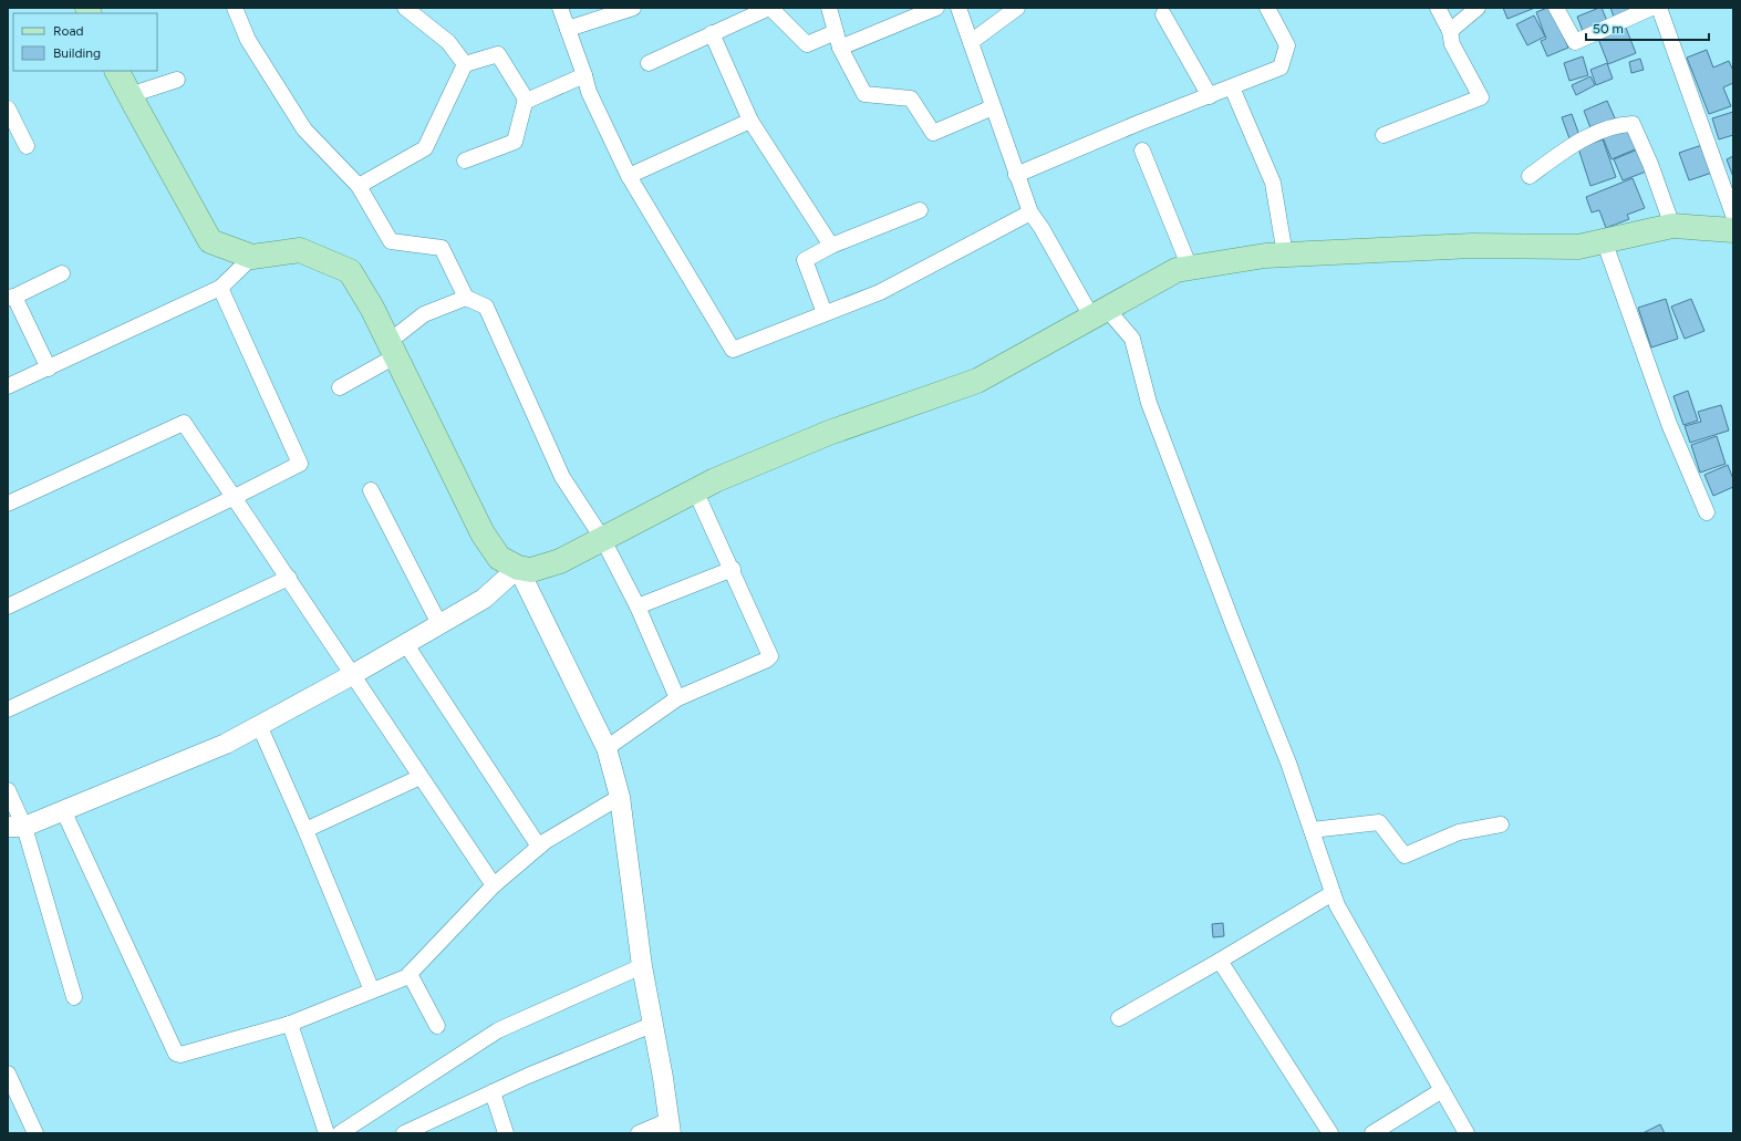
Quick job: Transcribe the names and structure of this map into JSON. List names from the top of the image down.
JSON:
{
  "legend": ["Road", "Building"],
  "scale_bar": "50 m"
}
